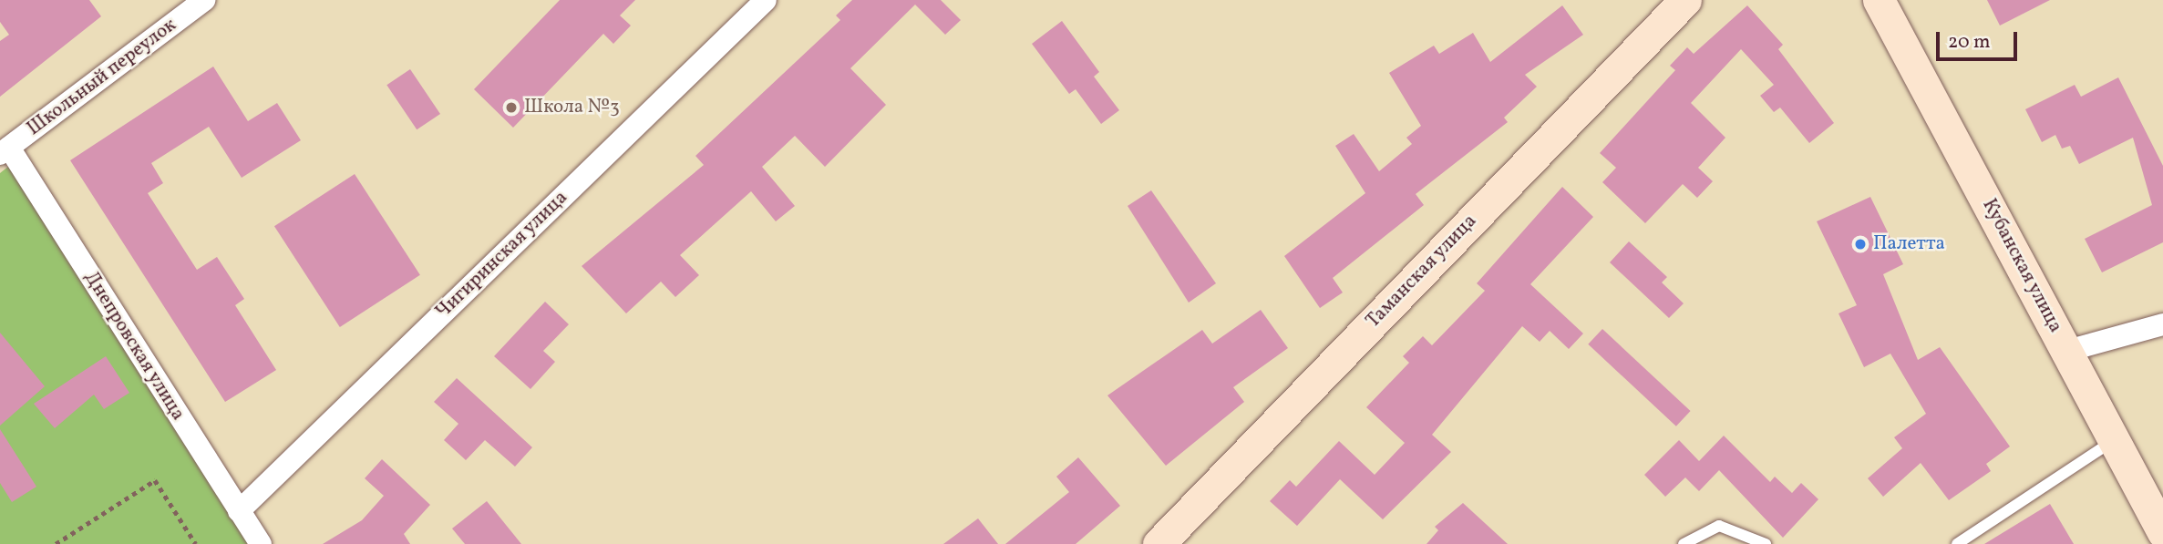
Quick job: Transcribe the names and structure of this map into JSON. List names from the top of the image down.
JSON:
{
  "streets": {
    "street": [
      "Школьный переулок",
      "Чигиринская улица",
      "Кубанская улица",
      "Таманская улица",
      "Днепровская улица"
    ]
  },
  "crossings": [
    ["Школьный переулок", "Днепровская улица"],
    ["Чигиринская улица", "Днепровская улица"]
  ],
  "places": ["Школа №3", "Палетта"],
  "scale_bar": "20 m"
}
